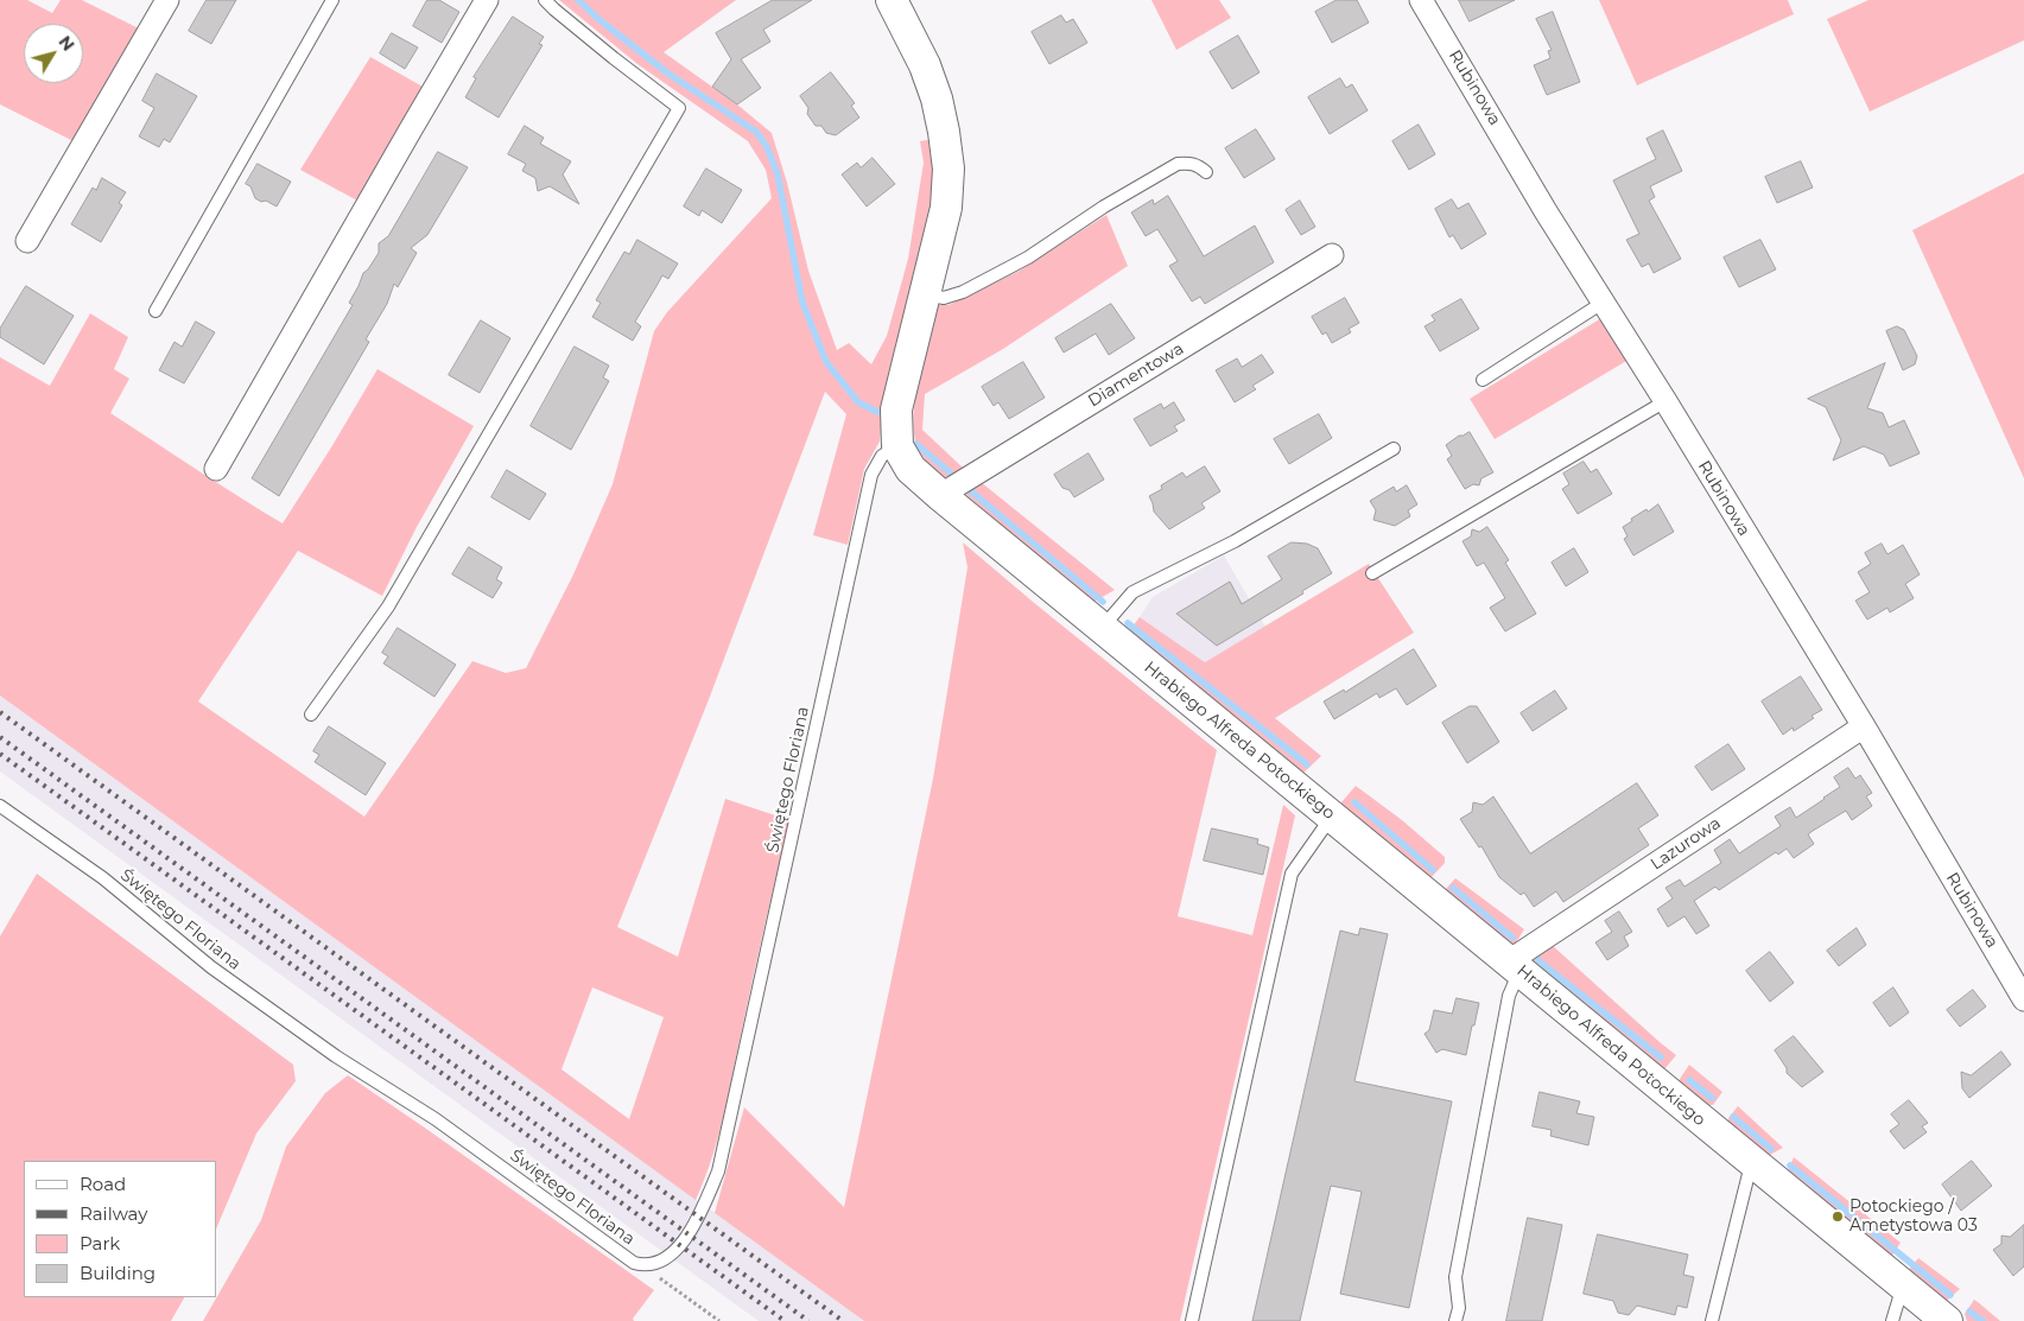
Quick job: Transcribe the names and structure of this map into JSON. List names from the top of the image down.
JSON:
{
  "streets": {
    "street": [
      "Rubinowa",
      "Diamentowa",
      "Hrabiego Alfreda Potockiego",
      "Lazurowa"
    ],
    "lane": ["Świętego Floriana"]
  },
  "crossings": [
    ["Rubinowa", "Lazurowa"],
    ["Diamentowa", "Hrabiego Alfreda Potockiego"],
    ["Hrabiego Alfreda Potockiego", "Świętego Floriana"],
    ["Hrabiego Alfreda Potockiego", "Lazurowa"]
  ],
  "places": ["Potockiego / Ametystowa 03"],
  "legend": [
    "Road",
    "Railway",
    "Park",
    "Building"
  ],
  "north": "top right"
}
